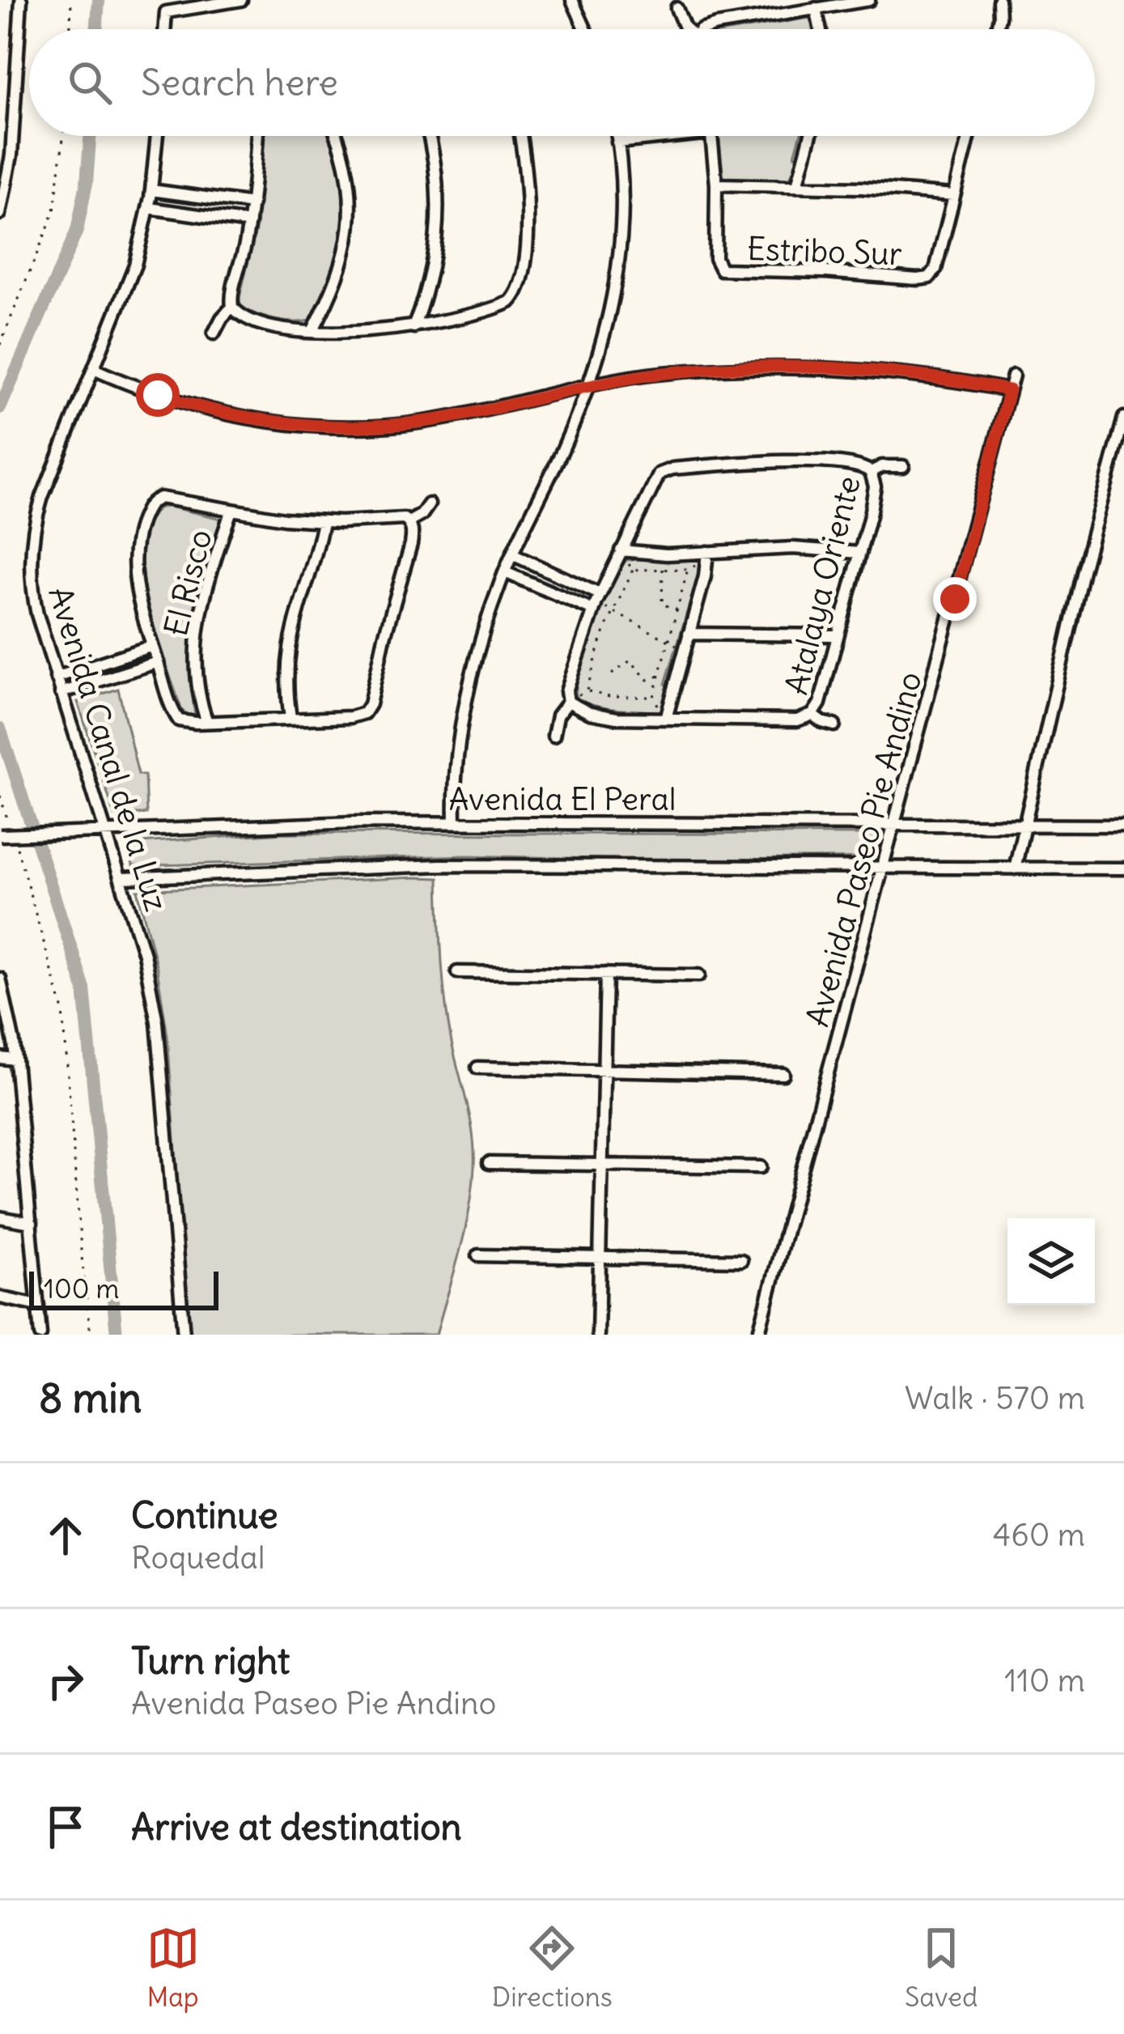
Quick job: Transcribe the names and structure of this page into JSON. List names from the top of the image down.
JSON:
{
  "streets": {
    "street": [
      "Estribo Sur",
      "El Risco",
      "Atalaya Oriente",
      "Avenida Canal de la Luz",
      "Avenida El Peral",
      "Avenida Paseo Pie Andino"
    ]
  },
  "crossings": [
    ["Avenida Canal de la Luz", "Avenida El Peral"],
    ["Avenida El Peral", "Avenida Paseo Pie Andino"]
  ],
  "scale_bar": "100 m",
  "page": {
    "search": "Search here",
    "scale": "100 m",
    "heading": ["8 min", "Walk · 570 m"],
    "list": [
      ["Continue", "Roquedal", "460 m"],
      ["Turn right", "Avenida Paseo Pie Andino", "110 m"],
      "Arrive at destination"
    ],
    "nav": ["Map", "Directions", "Saved"]
  }
}
